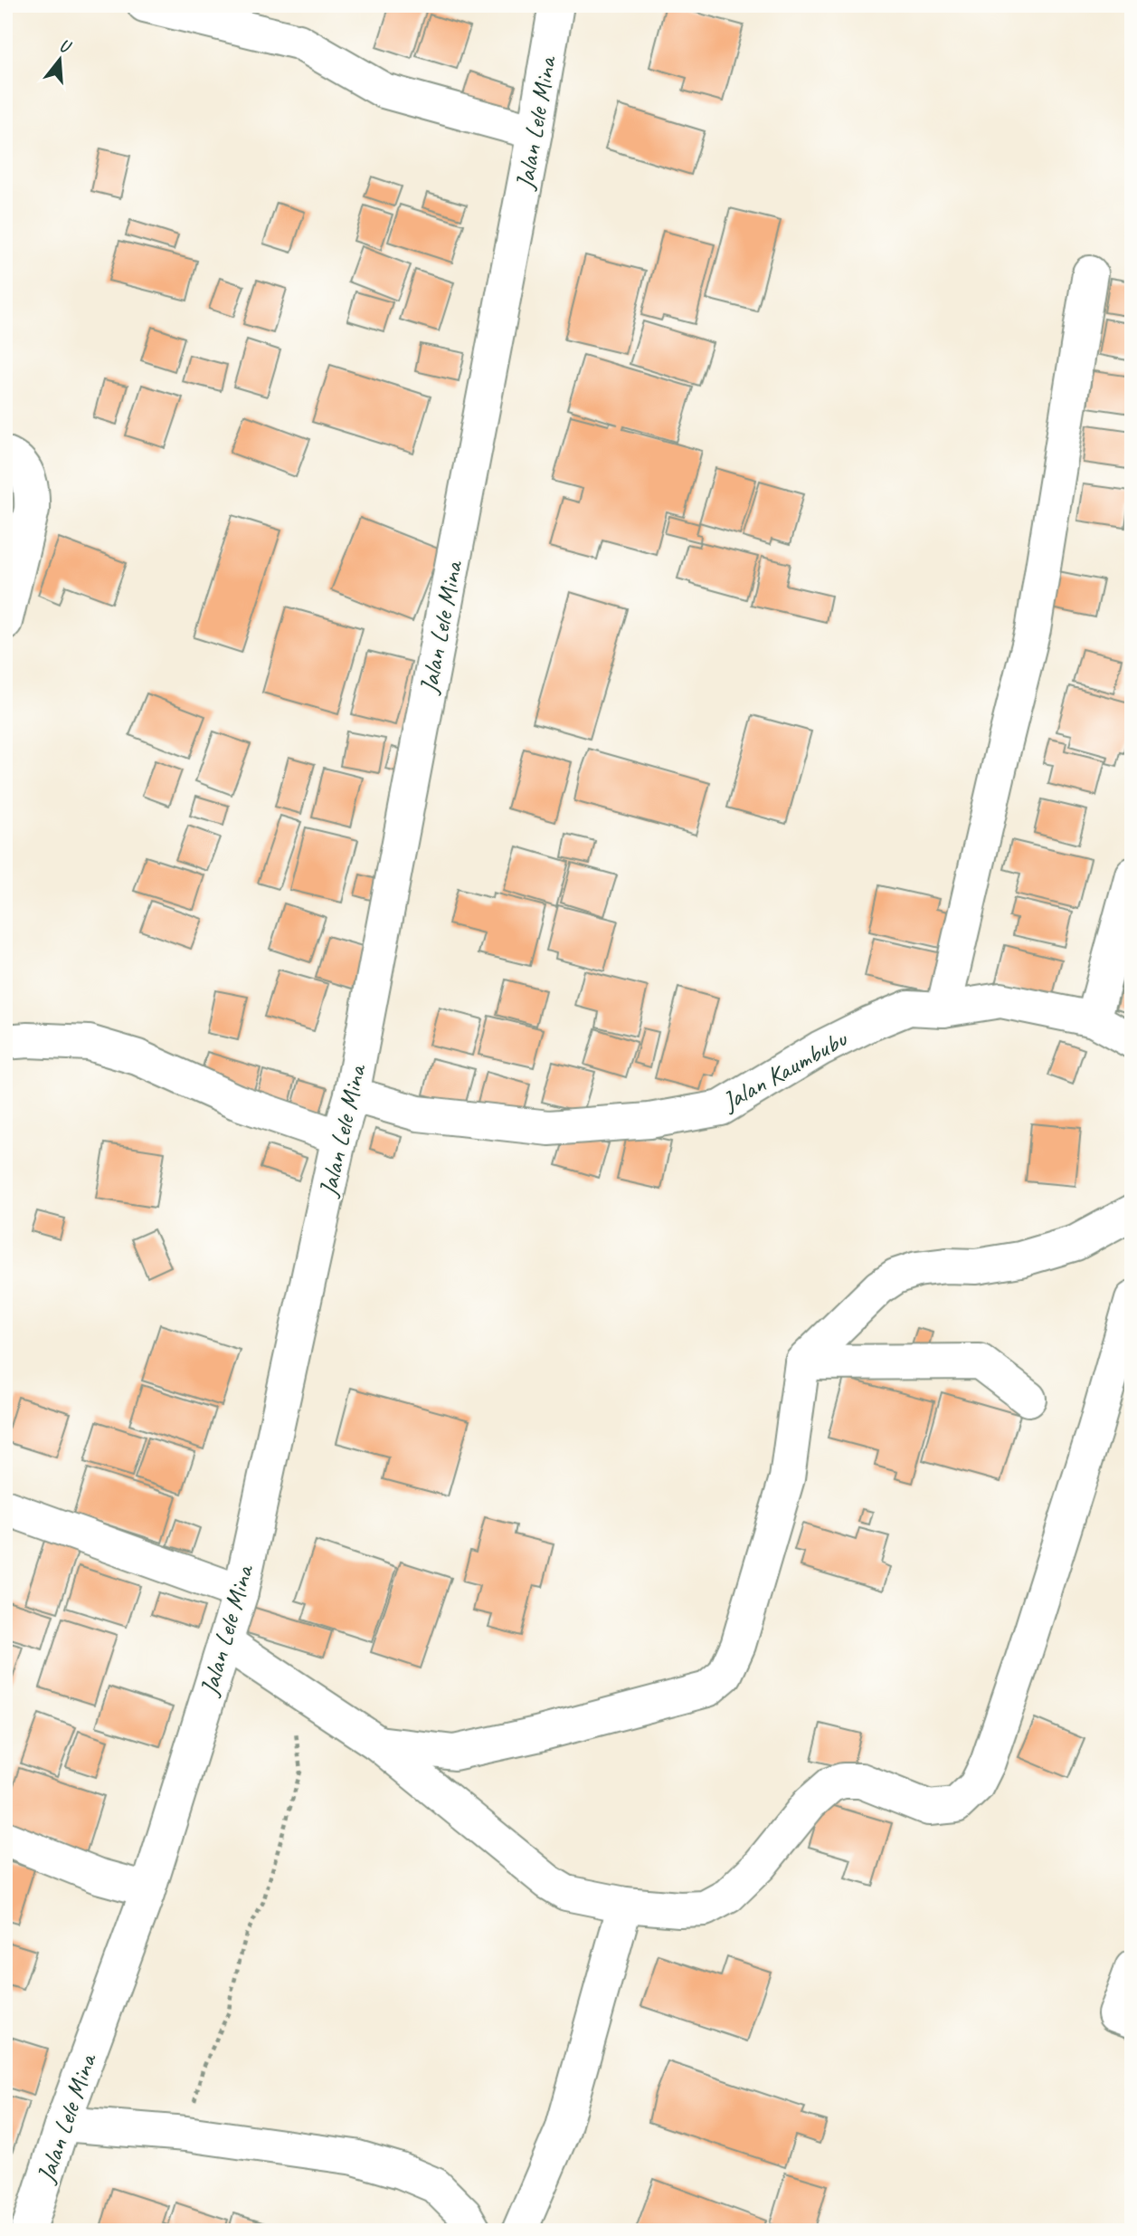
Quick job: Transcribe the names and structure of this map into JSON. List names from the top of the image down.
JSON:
{
  "streets": {
    "street": ["Jalan Lele Mina", "Jalan Kaumbubu"]
  },
  "crossings": [
    ["Jalan Lele Mina", "Jalan Kaumbubu"]
  ],
  "north": "top"
}
